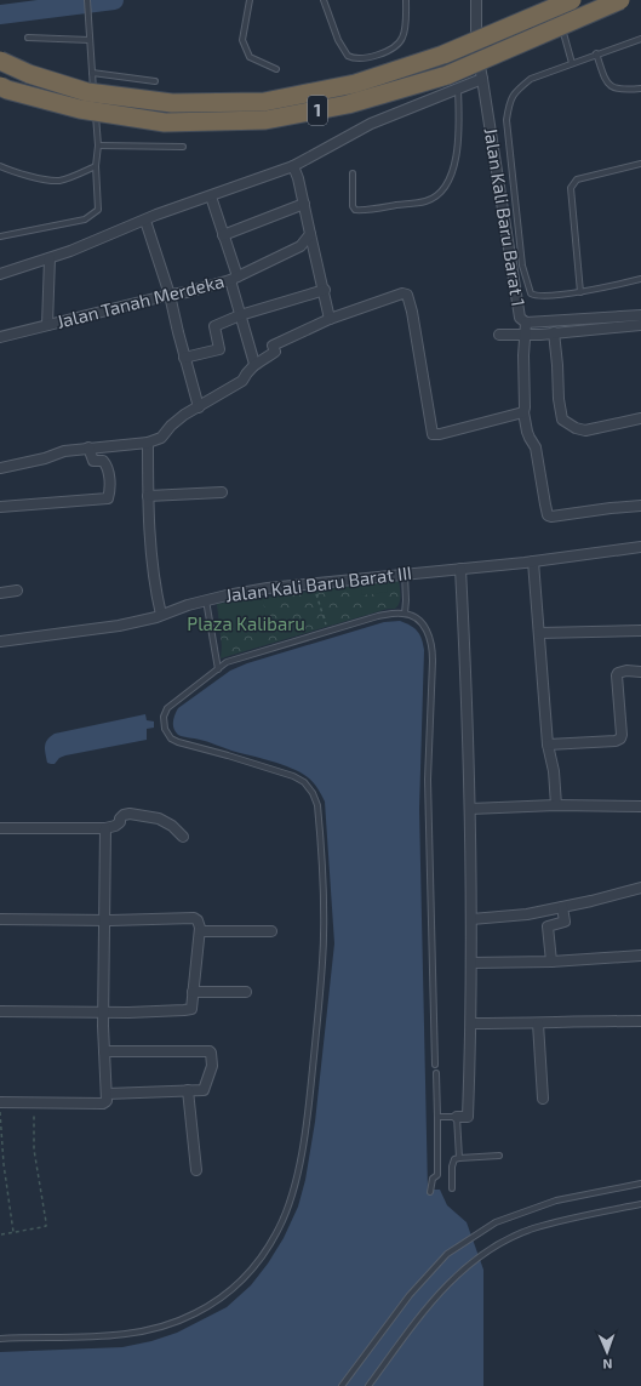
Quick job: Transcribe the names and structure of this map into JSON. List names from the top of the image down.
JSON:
{
  "streets": {
    "highway": ["1"],
    "street": ["Jalan Kali Baru Barat 1", "Jalan Tanah Merdeka", "Jalan Kali Baru Barat III"]
  },
  "parks": ["Plaza Kalibaru"],
  "north": "bottom"
}
